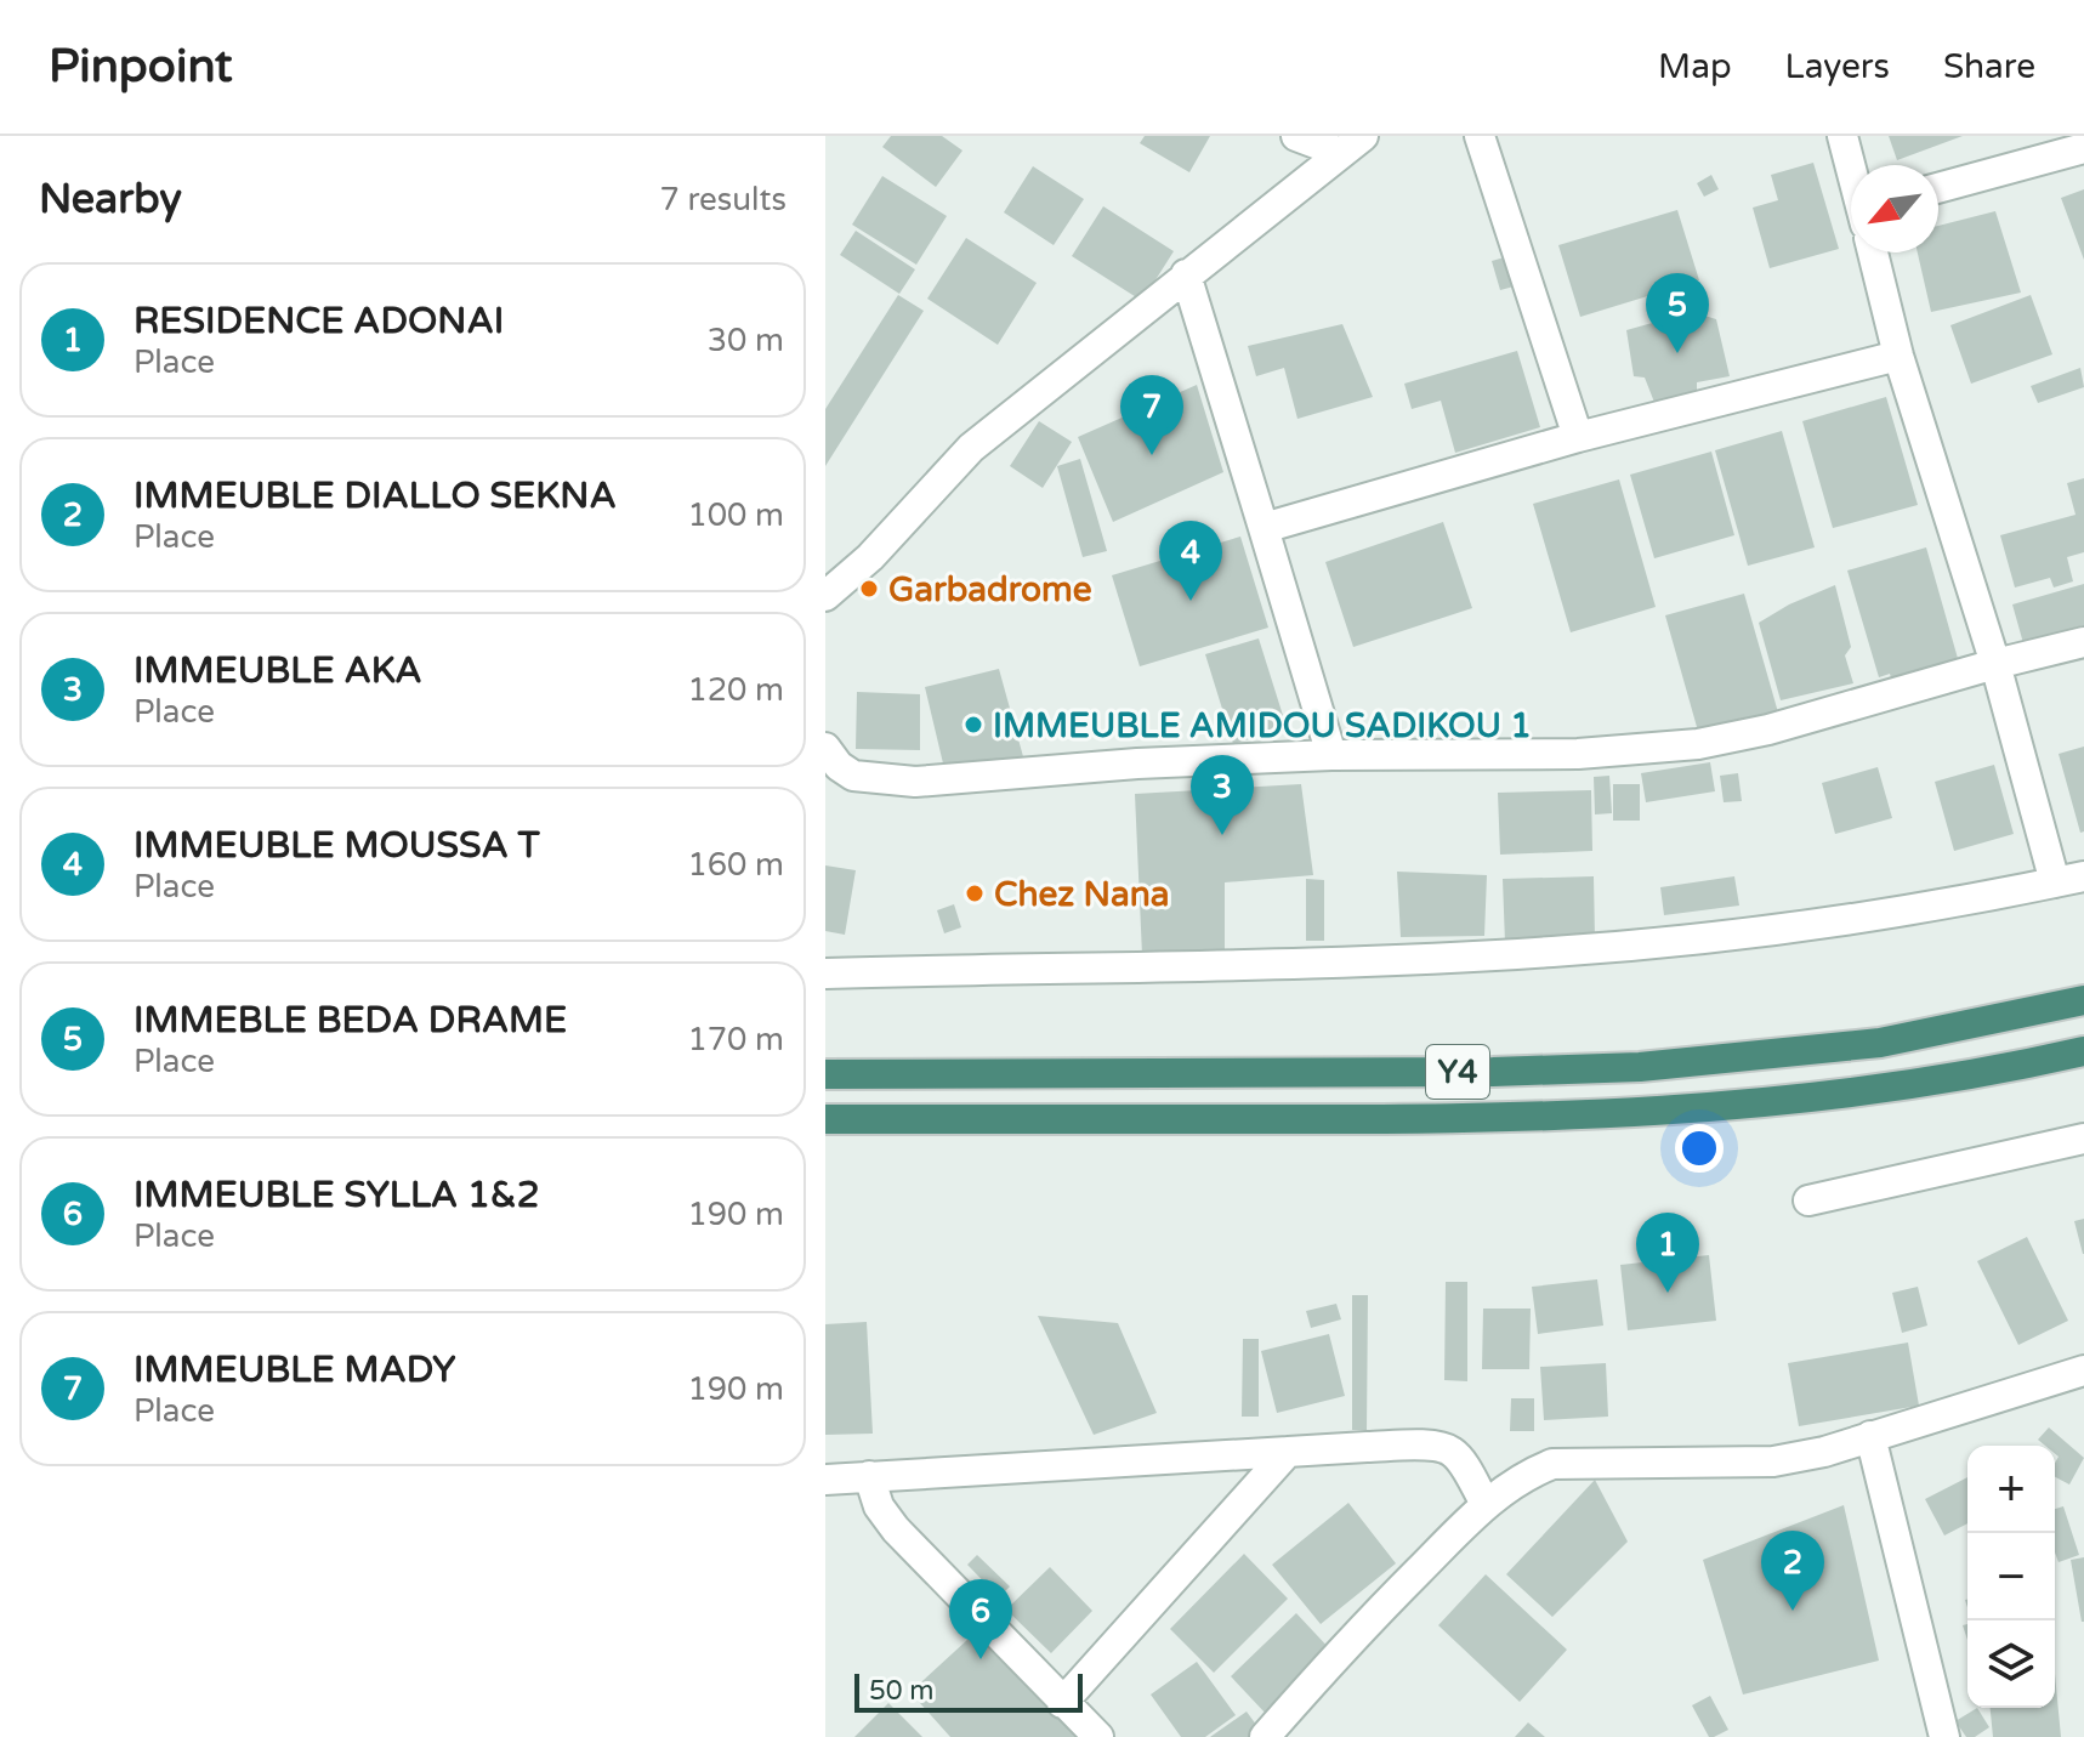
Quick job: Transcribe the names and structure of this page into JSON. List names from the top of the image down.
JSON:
{
  "streets": {
    "highway": ["Y4"]
  },
  "places": ["Garbadrome", "IMMEUBLE AMIDOU SADIKOU 1", "Chez Nana"],
  "scale_bar": "50 m",
  "north": "bottom left",
  "page": {
    "header": "Pinpoint",
    "nav": ["Map", "Layers", "Share"],
    "heading": ["Nearby", "7 results"],
    "list": [
      {
        "mark": "1",
        "name": "RESIDENCE ADONAI",
        "note": "Place",
        "value": "30 m"
      },
      {
        "mark": "2",
        "name": "IMMEUBLE DIALLO SEKNA",
        "note": "Place",
        "value": "100 m"
      },
      {
        "mark": "3",
        "name": "IMMEUBLE AKA",
        "note": "Place",
        "value": "120 m"
      },
      {
        "mark": "4",
        "name": "IMMEUBLE MOUSSA T",
        "note": "Place",
        "value": "160 m"
      },
      {
        "mark": "5",
        "name": "IMMEBLE BEDA DRAME",
        "note": "Place",
        "value": "170 m"
      },
      {
        "mark": "6",
        "name": "IMMEUBLE SYLLA 1&2",
        "note": "Place",
        "value": "190 m"
      },
      {
        "mark": "7",
        "name": "IMMEUBLE MADY",
        "note": "Place",
        "value": "190 m"
      }
    ],
    "pins": [
      "5",
      "7",
      "4",
      "3",
      "1",
      "2",
      "6"
    ],
    "map_buttons": ["+", "−"],
    "scale": "50 m"
  }
}
